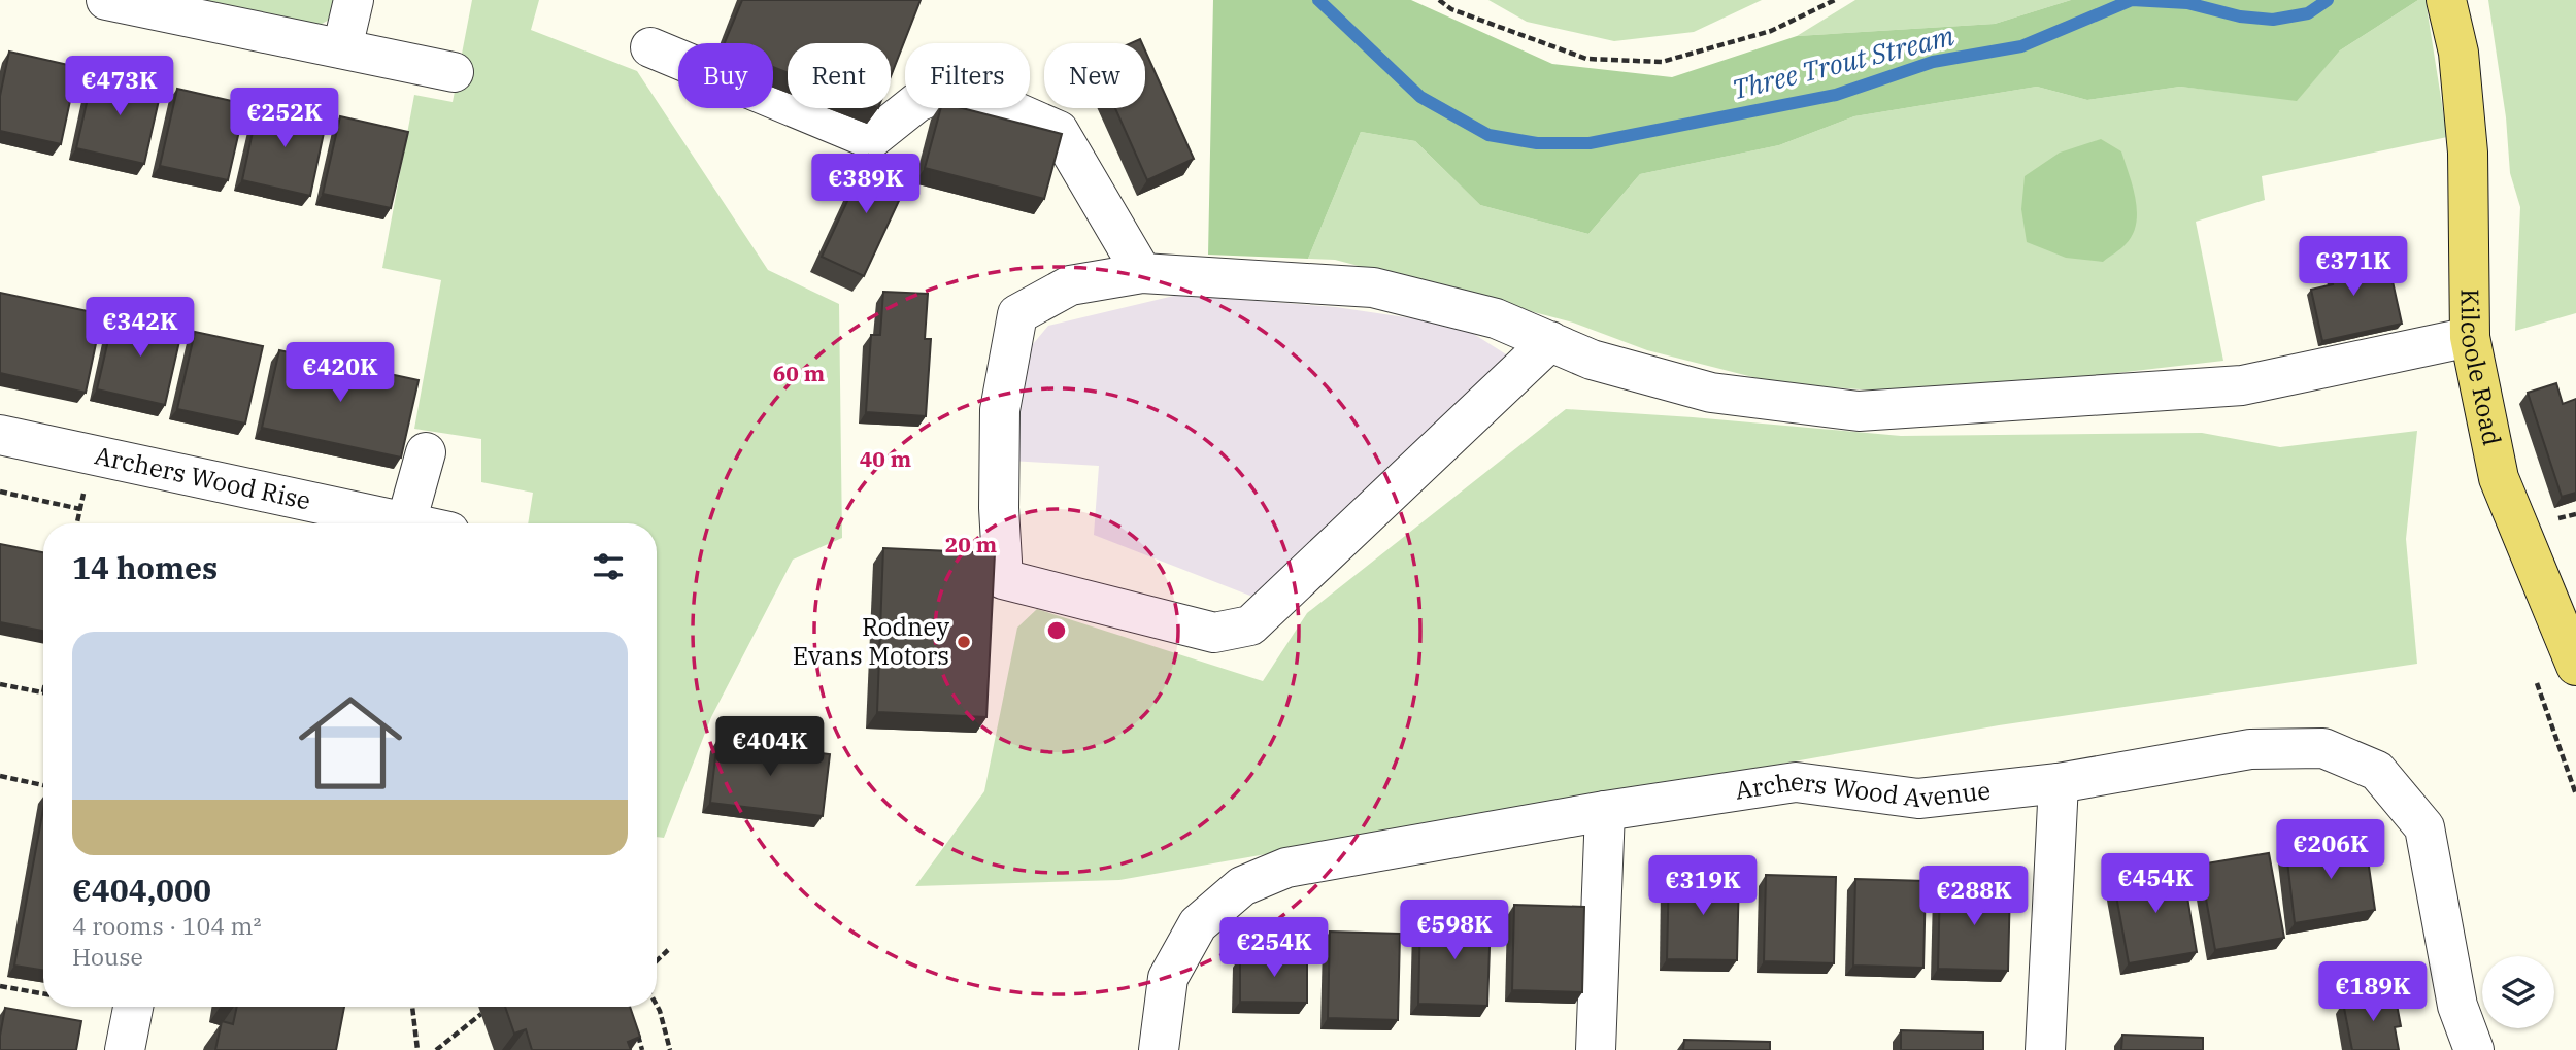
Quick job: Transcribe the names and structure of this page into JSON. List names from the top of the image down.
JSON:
{
  "streets": {
    "main road": ["Kilcoole Road"],
    "street": ["Archers Wood Rise", "Archers Wood Avenue"]
  },
  "water": ["Three Trout Stream"],
  "places": ["Rodney Evans Motors"],
  "page": {
    "chip": [
      "Buy",
      "Rent",
      "Filters",
      "New"
    ],
    "price": [
      "€473K",
      "€252K",
      "€389K",
      "€371K",
      "€342K",
      "€420K",
      "€404K",
      "€206K",
      "€454K",
      "€319K",
      "€288K",
      "€598K",
      "€254K",
      "€189K"
    ],
    "heading": "14 homes",
    "list": [
      {
        "name": "€404,000",
        "note": "4 rooms · 104 m² · House"
      }
    ]
  },
  "rings": ["60 m", "40 m", "20 m"]
}
